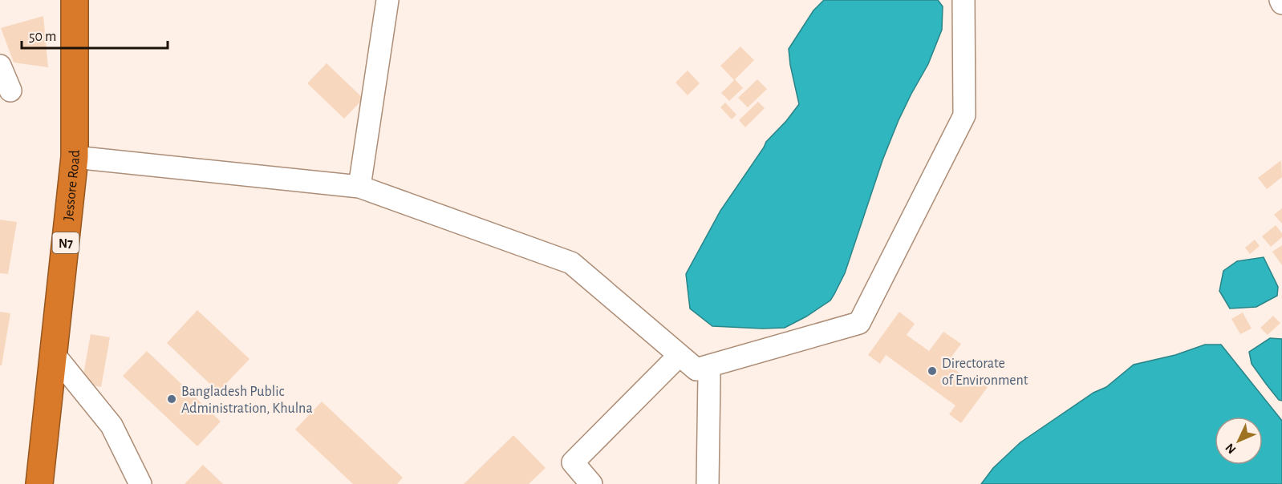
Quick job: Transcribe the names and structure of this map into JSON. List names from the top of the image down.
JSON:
{
  "streets": {
    "highway": ["Jessore Road", "N7"]
  },
  "places": ["Directorate of Environment", "Bangladesh Public Administration, Khulna"],
  "scale_bar": "50 m",
  "north": "bottom left"
}
